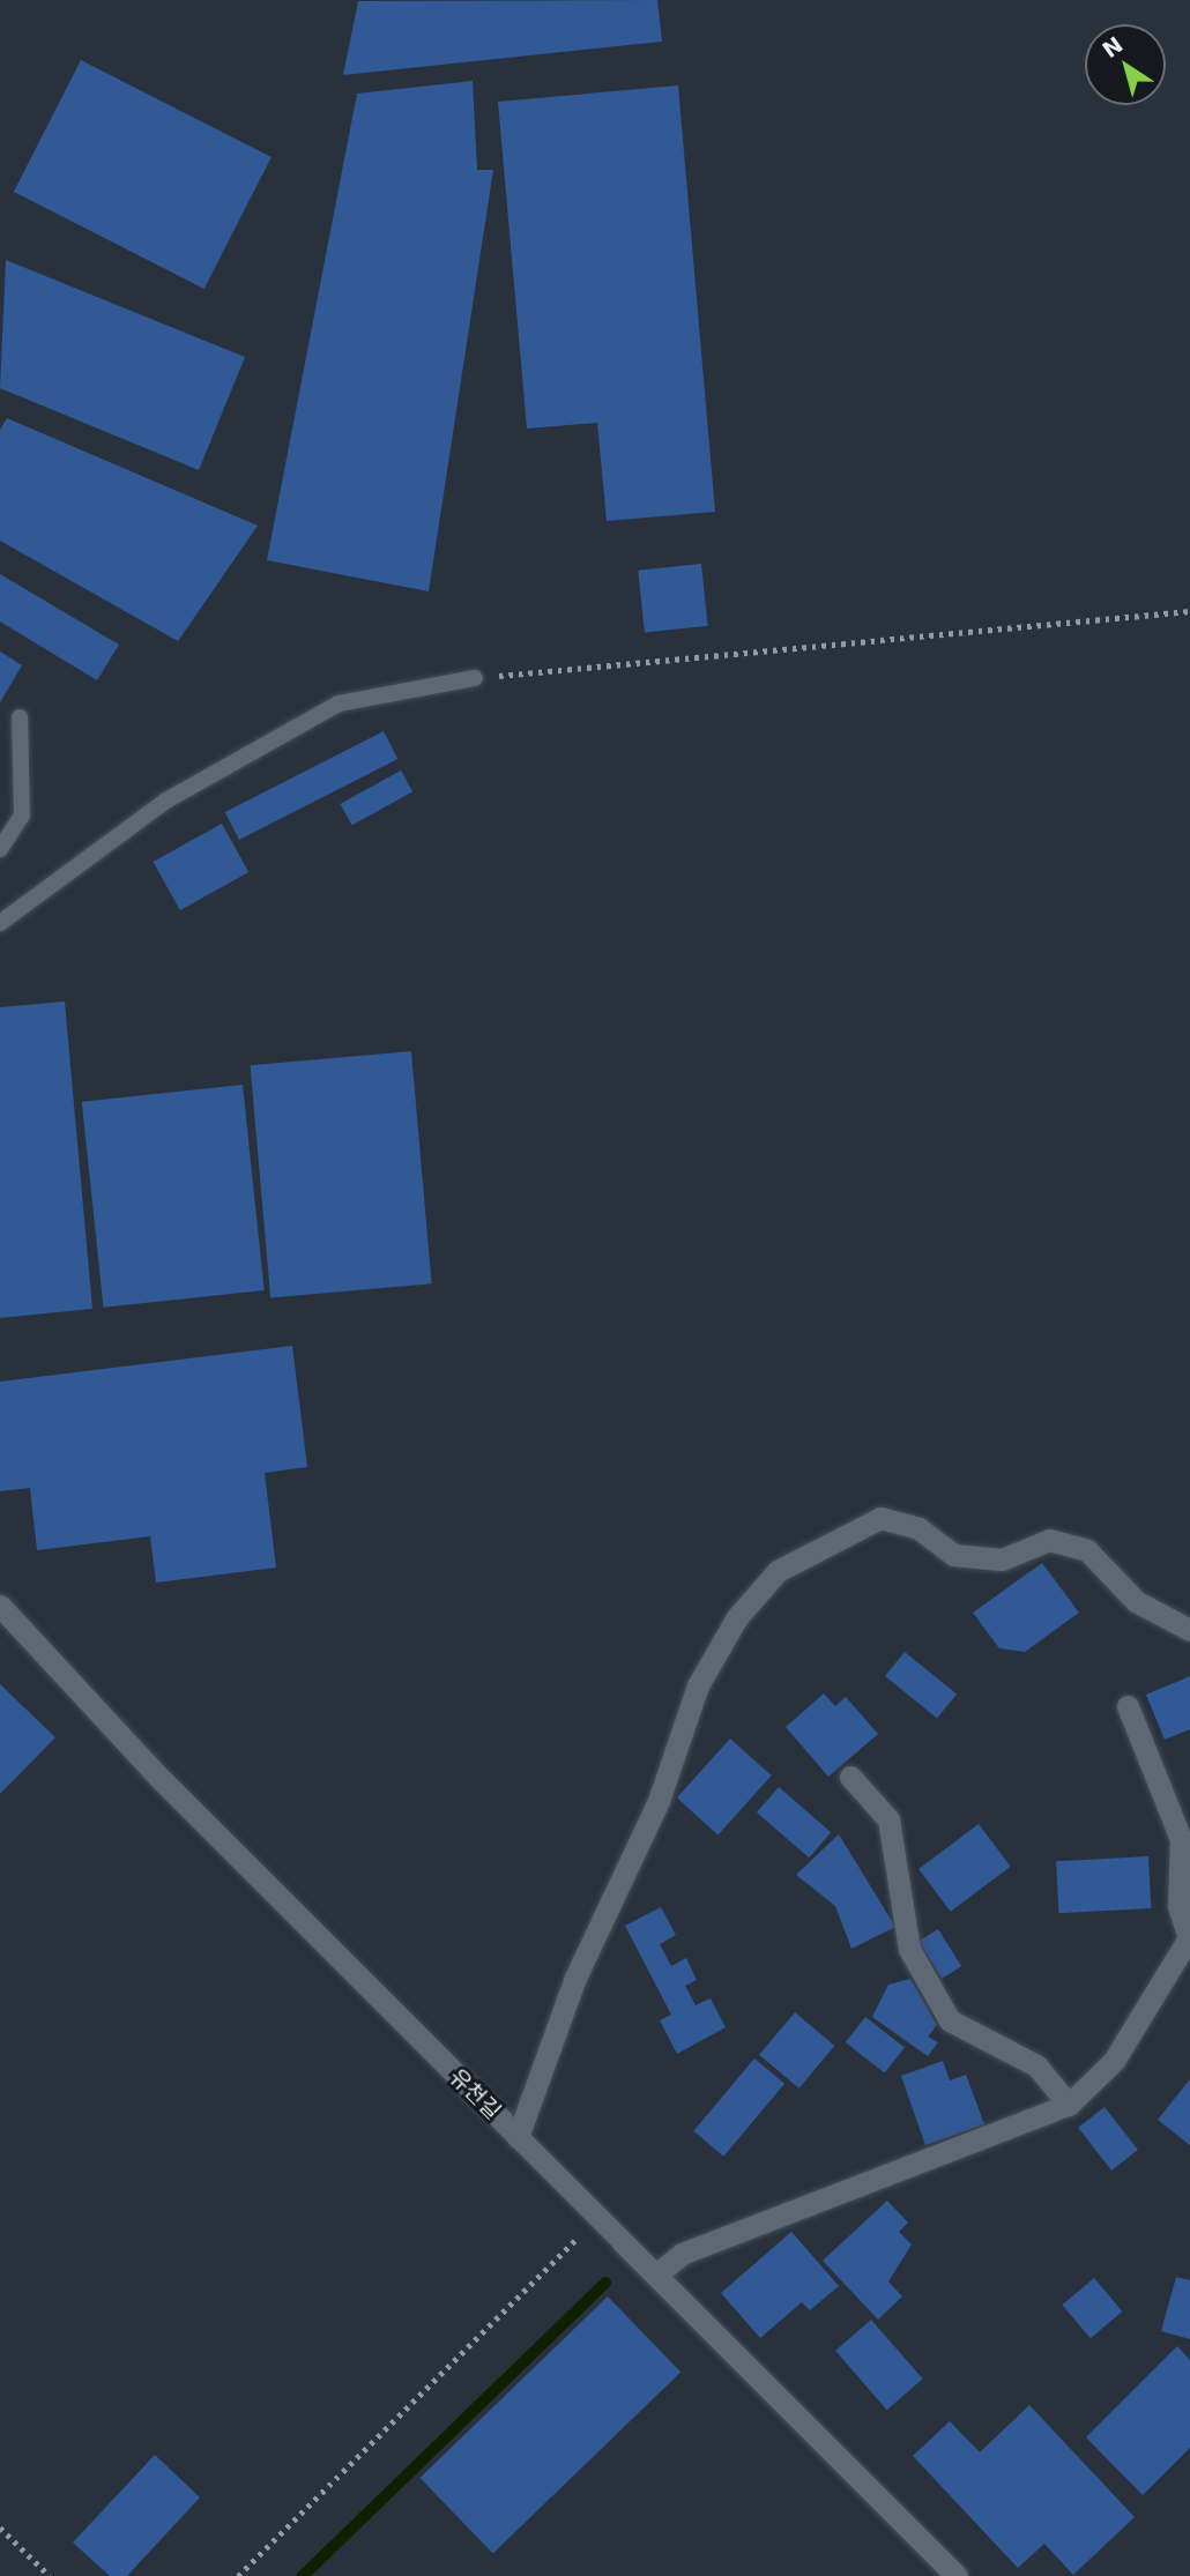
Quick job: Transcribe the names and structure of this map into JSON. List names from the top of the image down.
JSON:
{
  "streets": {
    "street": ["유천길"]
  },
  "north": "top left"
}
